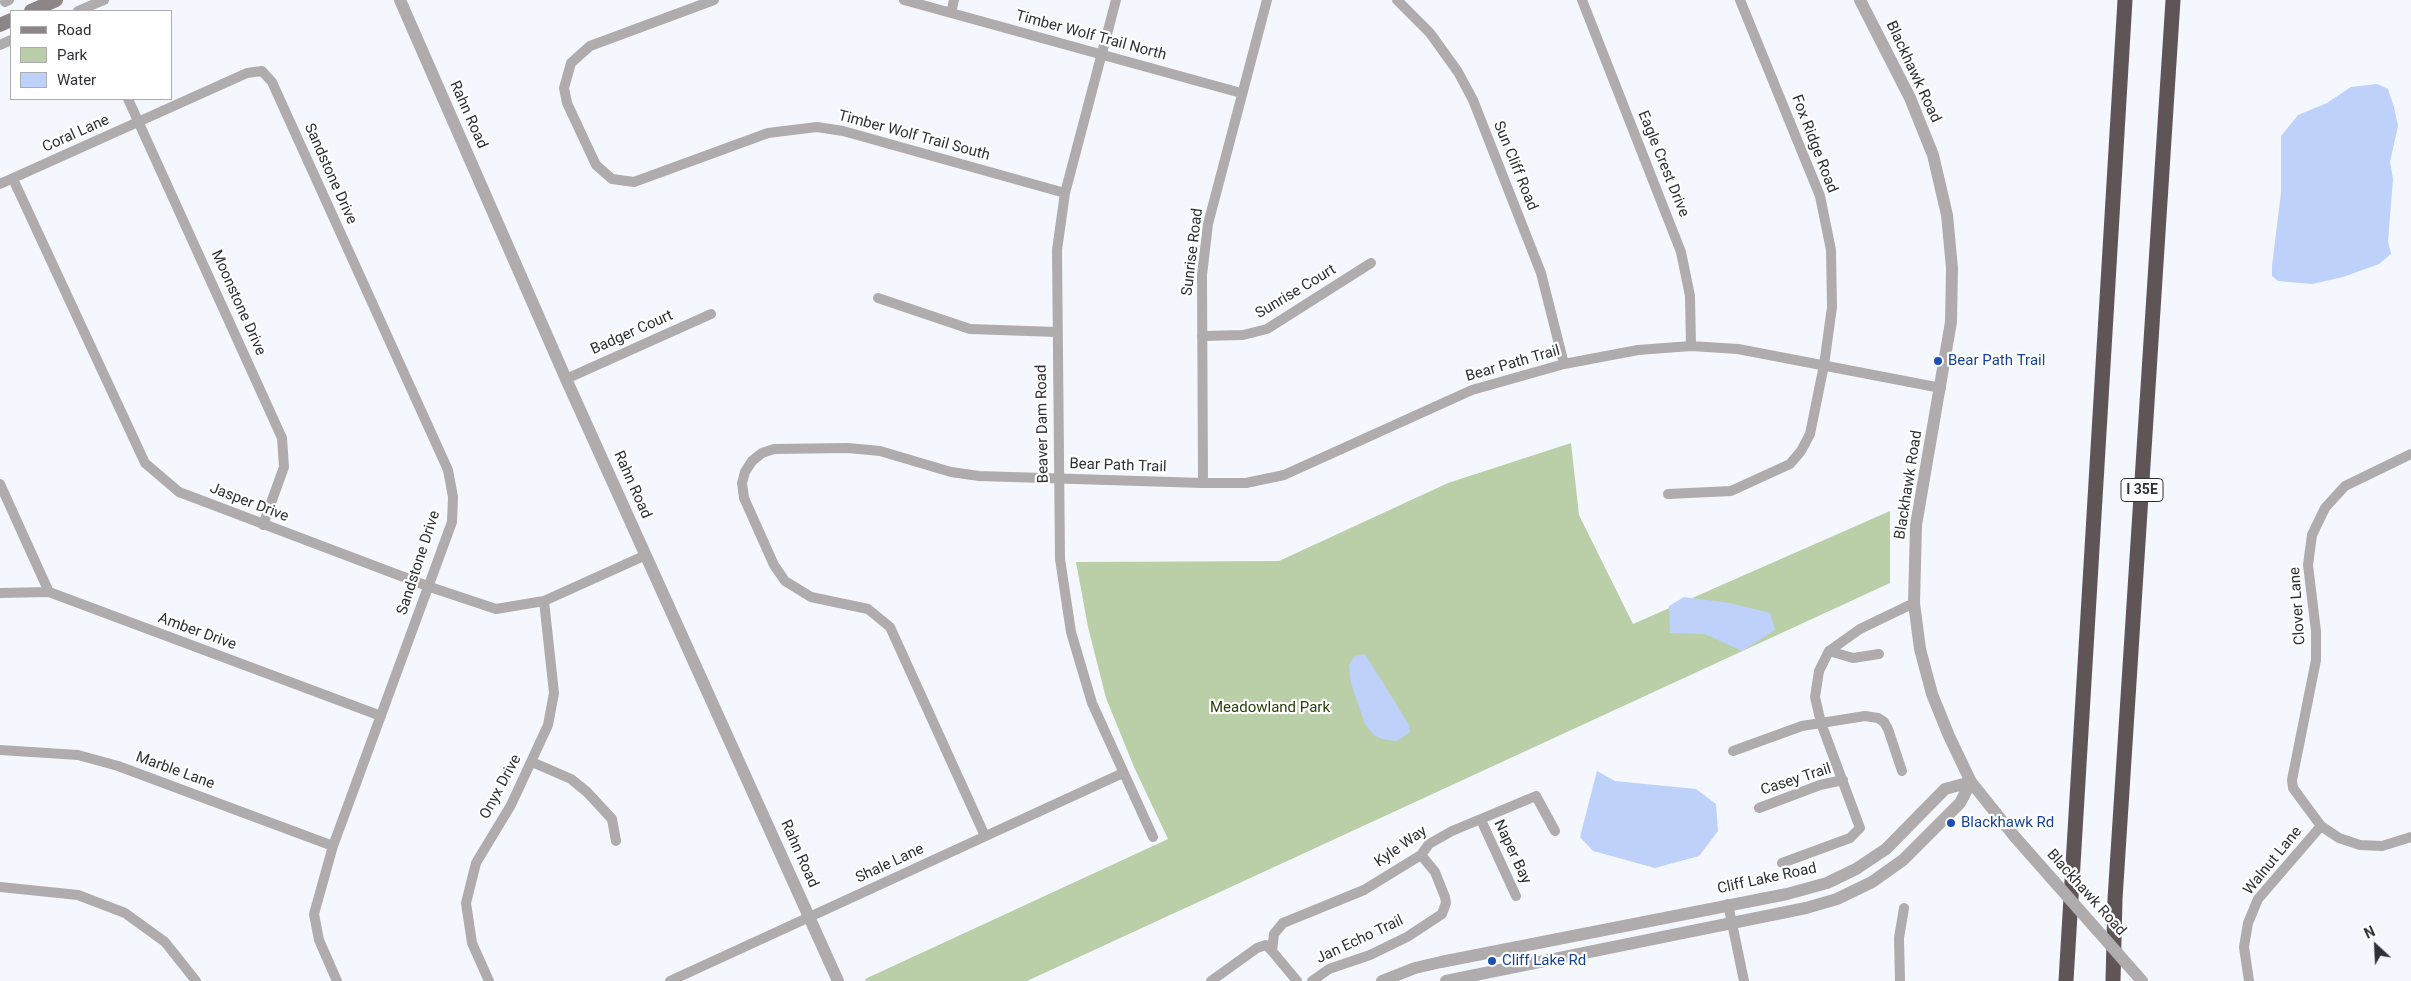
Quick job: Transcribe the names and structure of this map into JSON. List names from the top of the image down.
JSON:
{
  "streets": {
    "highway": ["I 35E"],
    "street": [
      "Timber Wolf Trail North",
      "Blackhawk Road",
      "Rahn Road",
      "Coral Lane",
      "Timber Wolf Trail South",
      "Fox Ridge Road",
      "Eagle Crest Drive",
      "Sun Cliff Road",
      "Sandstone Drive",
      "Sunrise Road",
      "Sunrise Court",
      "Moonstone Drive",
      "Badger Court",
      "Bear Path Trail",
      "Beaver Dam Road",
      "Jasper Drive",
      "Clover Lane",
      "Amber Drive",
      "Marble Lane",
      "Casey Trail",
      "Onyx Drive",
      "Kyle Way",
      "Naper Bay",
      "Walnut Lane",
      "Shale Lane",
      "Cliff Lake Road",
      "Jan Echo Trail"
    ]
  },
  "crossings": [
    ["Timber Wolf Trail North", "Sunrise Road"],
    ["Timber Wolf Trail North", "Beaver Dam Road"],
    ["Blackhawk Road", "Bear Path Trail"],
    ["Blackhawk Road", "Cliff Lake Road"],
    ["Rahn Road", "Badger Court"],
    ["Rahn Road", "Jasper Drive"],
    ["Rahn Road", "Shale Lane"],
    ["Coral Lane", "Sandstone Drive"],
    ["Coral Lane", "Moonstone Drive"],
    ["Coral Lane", "Jasper Drive"],
    ["Timber Wolf Trail South", "Beaver Dam Road"],
    ["Fox Ridge Road", "Bear Path Trail"],
    ["Eagle Crest Drive", "Bear Path Trail"],
    ["Sun Cliff Road", "Bear Path Trail"],
    ["Sandstone Drive", "Jasper Drive"],
    ["Sandstone Drive", "Amber Drive"],
    ["Sandstone Drive", "Marble Lane"],
    ["Sunrise Road", "Sunrise Court"],
    ["Sunrise Road", "Bear Path Trail"],
    ["Moonstone Drive", "Jasper Drive"],
    ["Bear Path Trail", "Beaver Dam Road"],
    ["Bear Path Trail", "Shale Lane"],
    ["Beaver Dam Road", "Shale Lane"],
    ["Jasper Drive", "Onyx Drive"],
    ["Clover Lane", "Walnut Lane"],
    ["Kyle Way", "Naper Bay"],
    ["Kyle Way", "Jan Echo Trail"]
  ],
  "parks": ["Meadowland Park"],
  "places": ["Bear Path Trail", "Blackhawk Rd", "Cliff Lake Rd"],
  "legend": ["Road", "Park", "Water"],
  "north": "top left"
}
